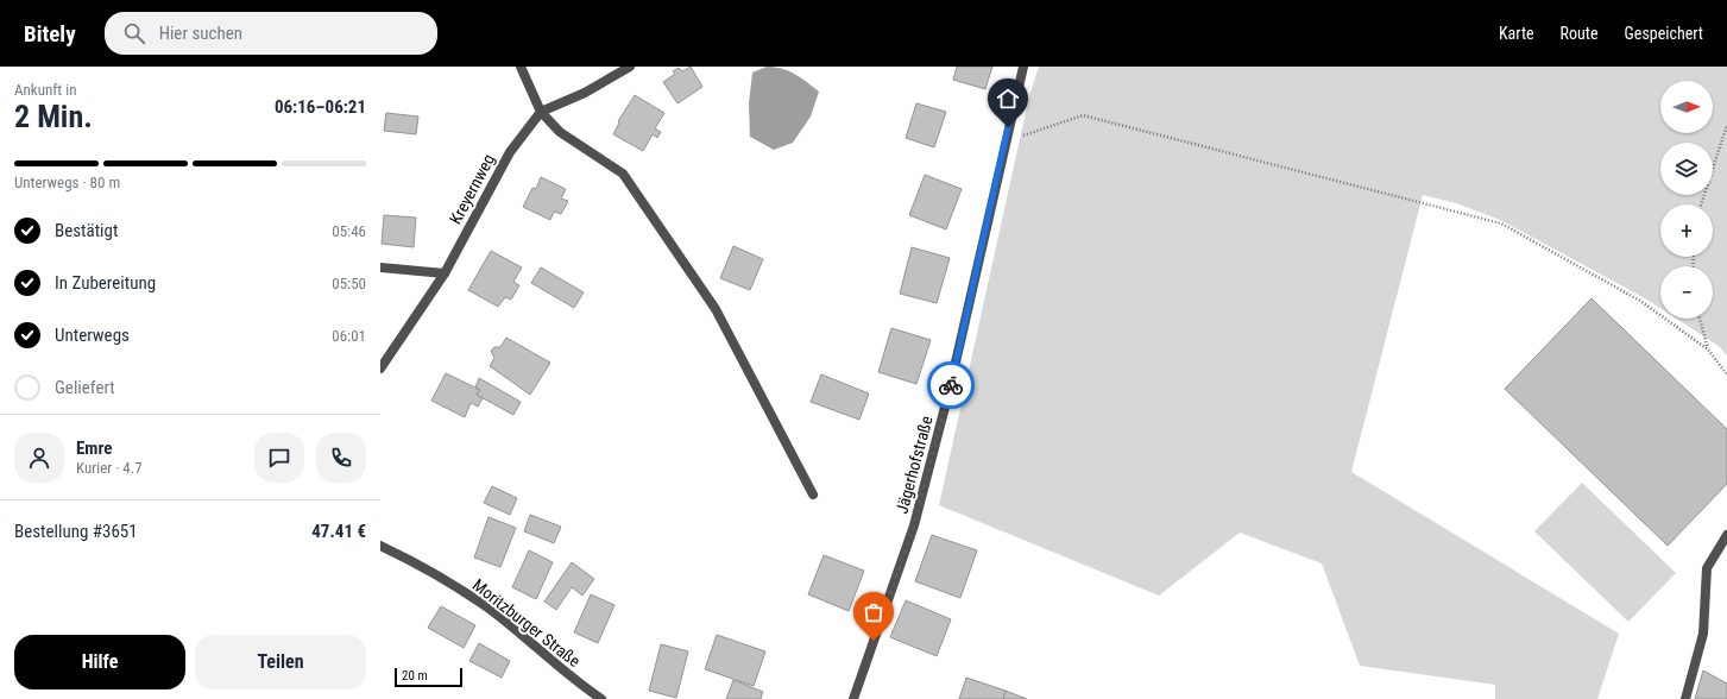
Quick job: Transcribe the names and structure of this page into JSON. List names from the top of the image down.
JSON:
{
  "streets": {
    "street": ["Kreyernweg", "Jägerhofstraße", "Moritzburger Straße"]
  },
  "scale_bar": "20 m",
  "north": "right",
  "page": {
    "header": "Bitely",
    "search": "Hier suchen",
    "nav": ["Karte", "Route", "Gespeichert"],
    "heading": ["2 Min.", "Ankunft in", "06:16–06:21"],
    "panel": [
      "Emre",
      "Kurier · 4.7",
      "Bestellung #3651",
      "47.41 €"
    ],
    "map_buttons": ["+", "−"],
    "bar": "Unterwegs · 80 m",
    "list": [
      ["Bestätigt", "05:46"],
      ["In Zubereitung", "05:50"],
      ["Unterwegs", "06:01"],
      "Geliefert"
    ],
    "buttons": ["Hilfe", "Teilen"],
    "scale": "20 m"
  }
}
